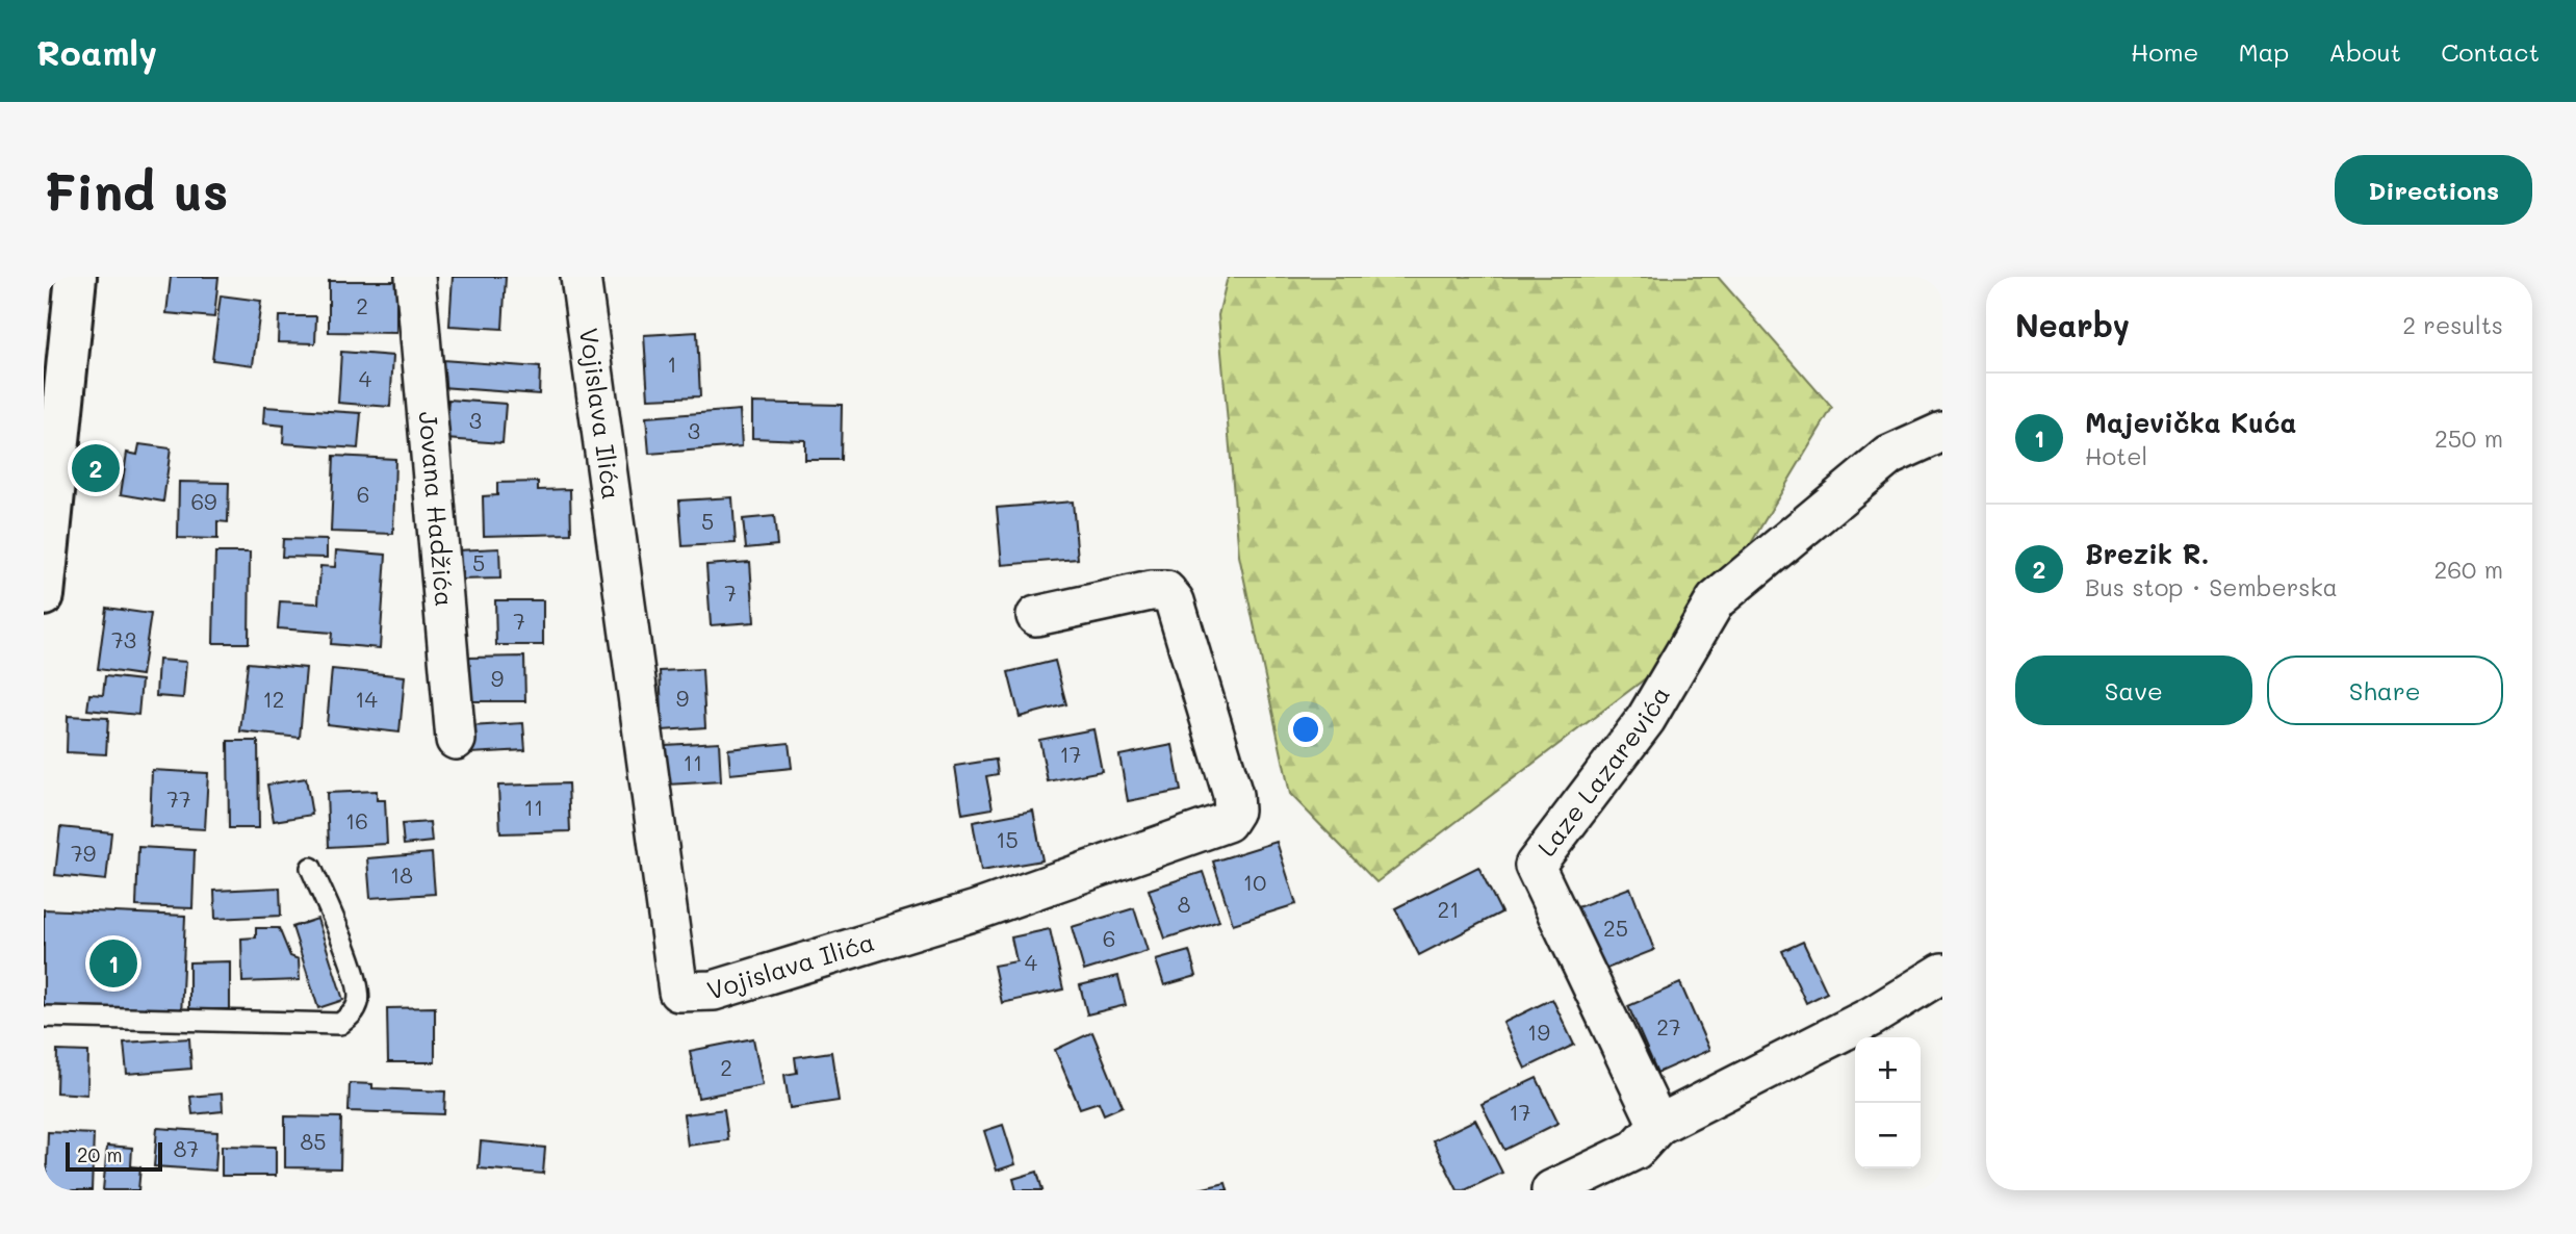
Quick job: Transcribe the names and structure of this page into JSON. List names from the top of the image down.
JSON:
{
  "streets": {
    "street": ["Vojislava Ilića", "Jovana Hadžića", "Laze Lazarevića"]
  },
  "house_numbers": [
    "2",
    "1",
    "4",
    "3",
    "3",
    "6",
    "69",
    "5",
    "5",
    "7",
    "7",
    "73",
    "9",
    "9",
    "12",
    "14",
    "17",
    "11",
    "77",
    "11",
    "16",
    "15",
    "79",
    "18",
    "10",
    "8",
    "21",
    "25",
    "6",
    "4",
    "27",
    "19",
    "2",
    "17",
    "85",
    "87"
  ],
  "scale_bar": "20 m",
  "page": {
    "header": "Roamly",
    "nav": [
      "Home",
      "Map",
      "About",
      "Contact"
    ],
    "buttons": [
      "Directions",
      ["Save", "Share"]
    ],
    "title": "Find us",
    "heading": ["Nearby", "2 results"],
    "list": [
      {
        "mark": "1",
        "name": "Majevička Kuća",
        "note": "Hotel",
        "value": "250 m"
      },
      {
        "mark": "2",
        "name": "Brezik R.",
        "note": "Bus stop · Semberska",
        "value": "260 m"
      }
    ],
    "pins": ["2", "1"],
    "map_buttons": ["+", "−"],
    "scale": "20 m"
  }
}
